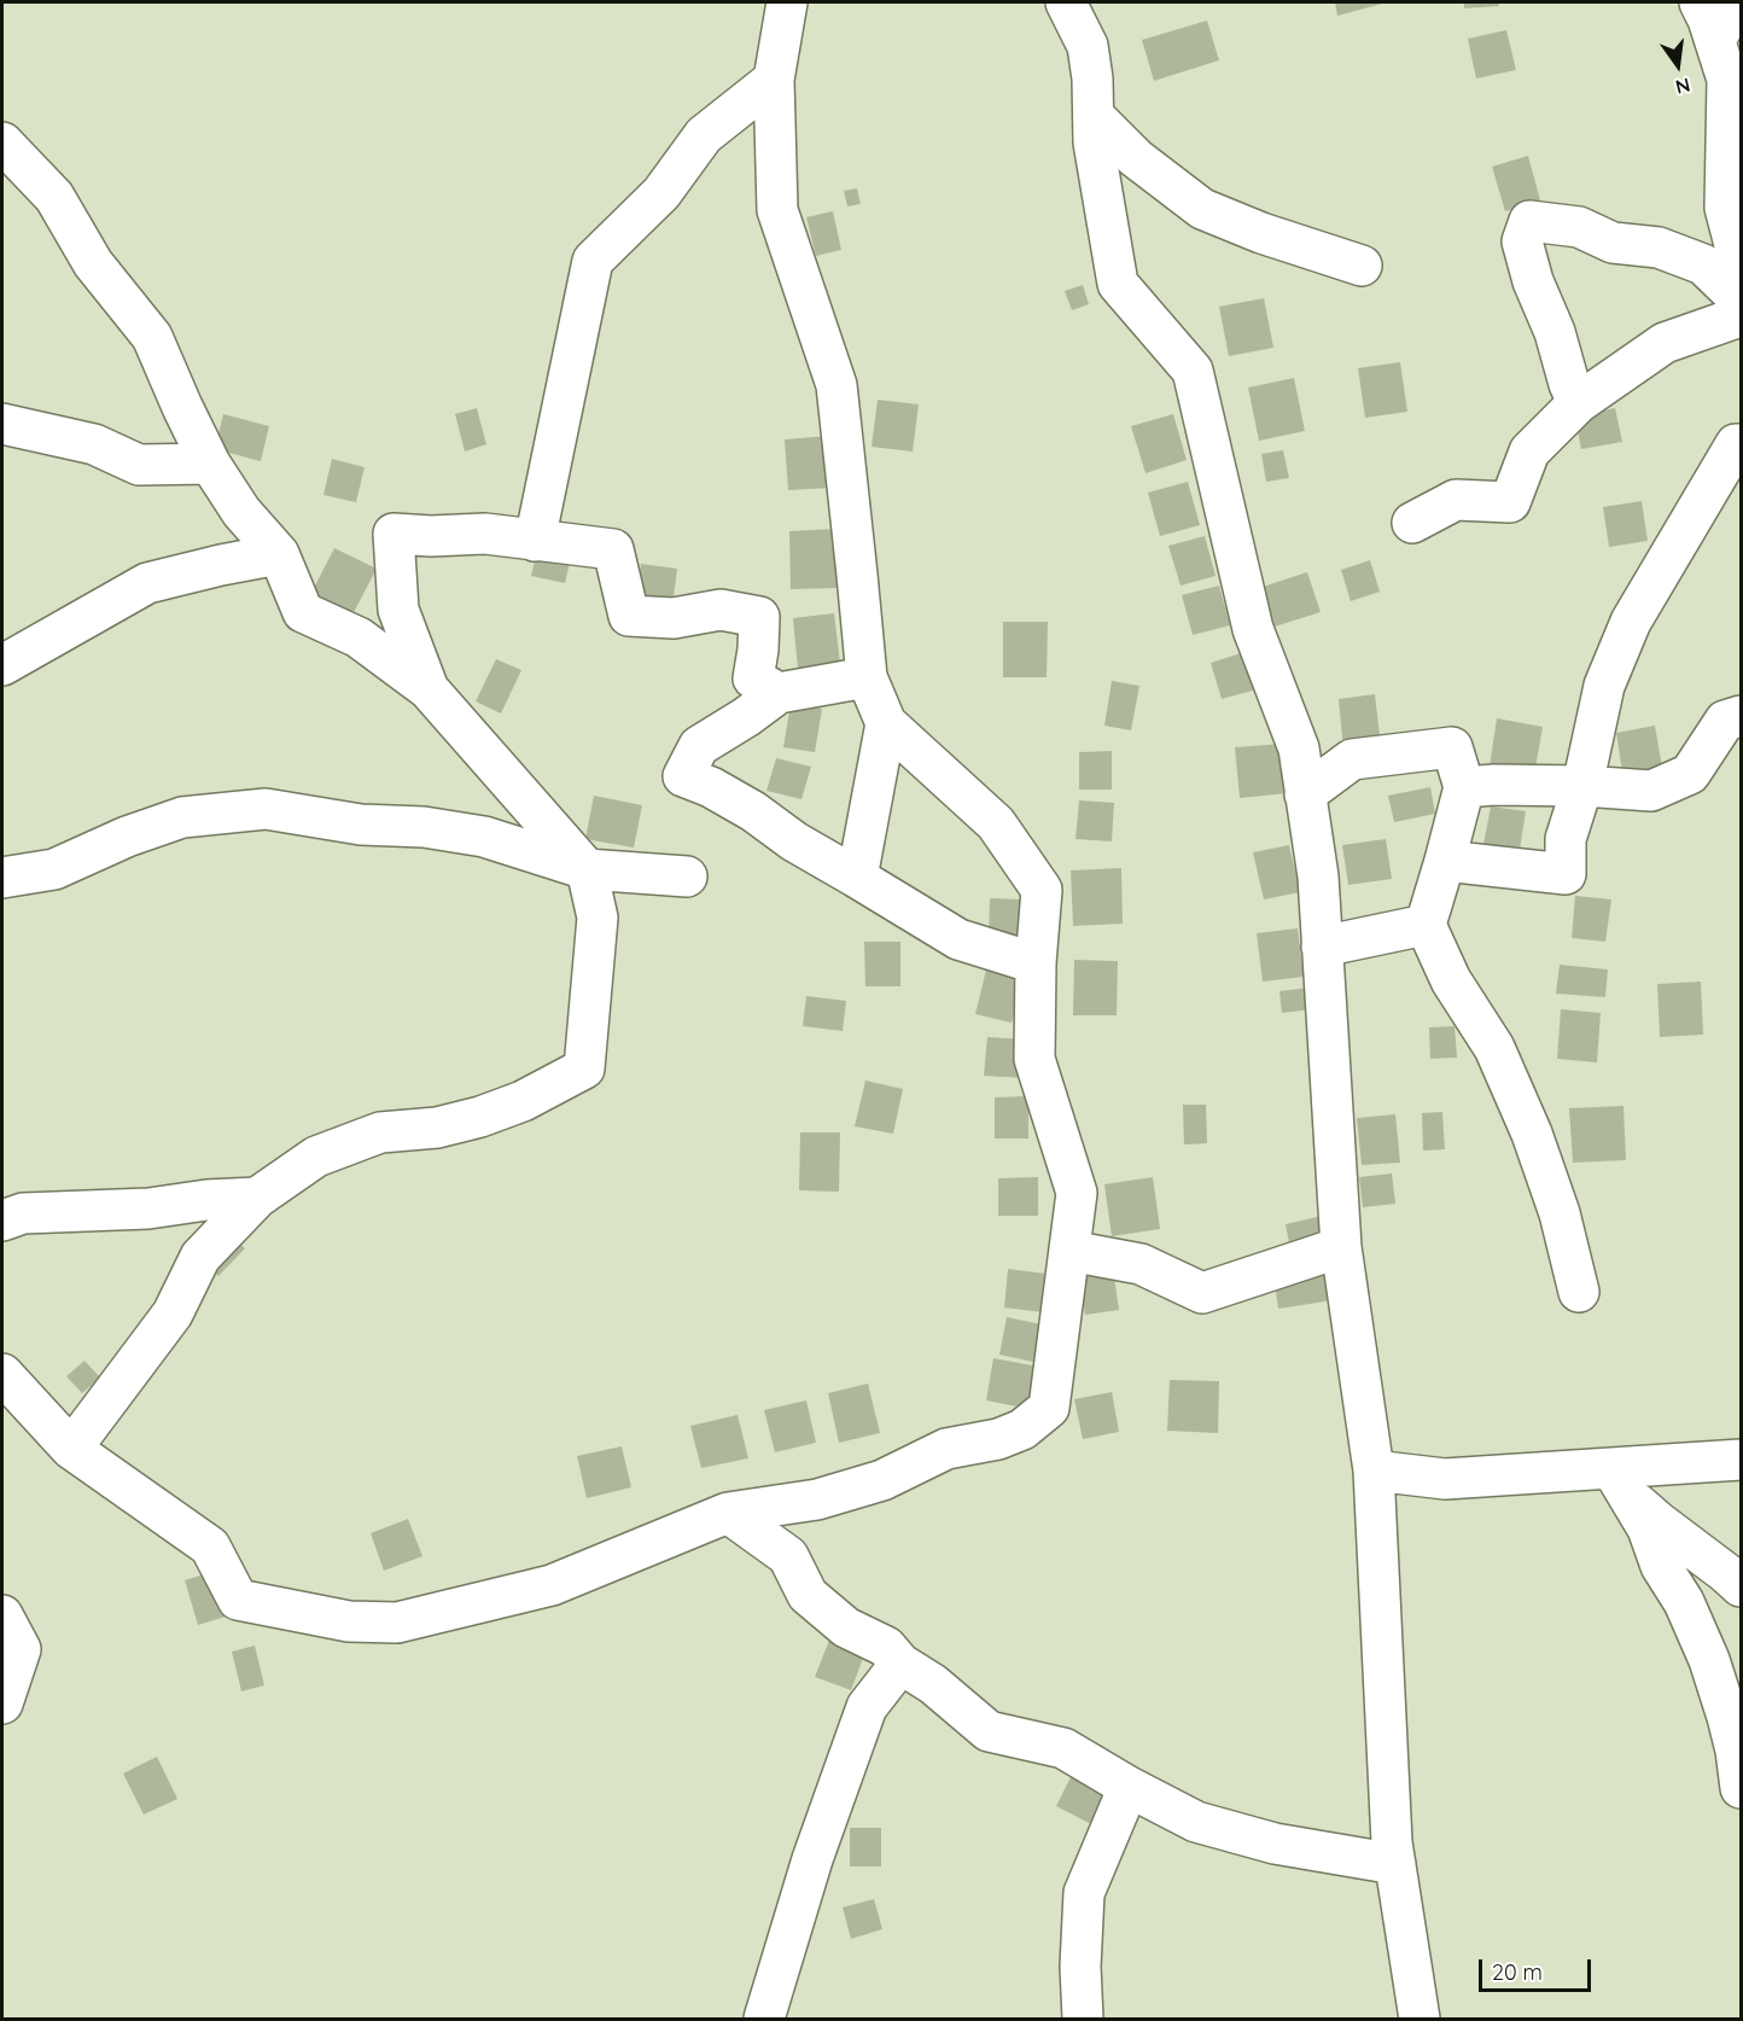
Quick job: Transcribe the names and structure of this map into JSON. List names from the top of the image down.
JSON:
{
  "scale_bar": "20 m",
  "north": "bottom"
}
